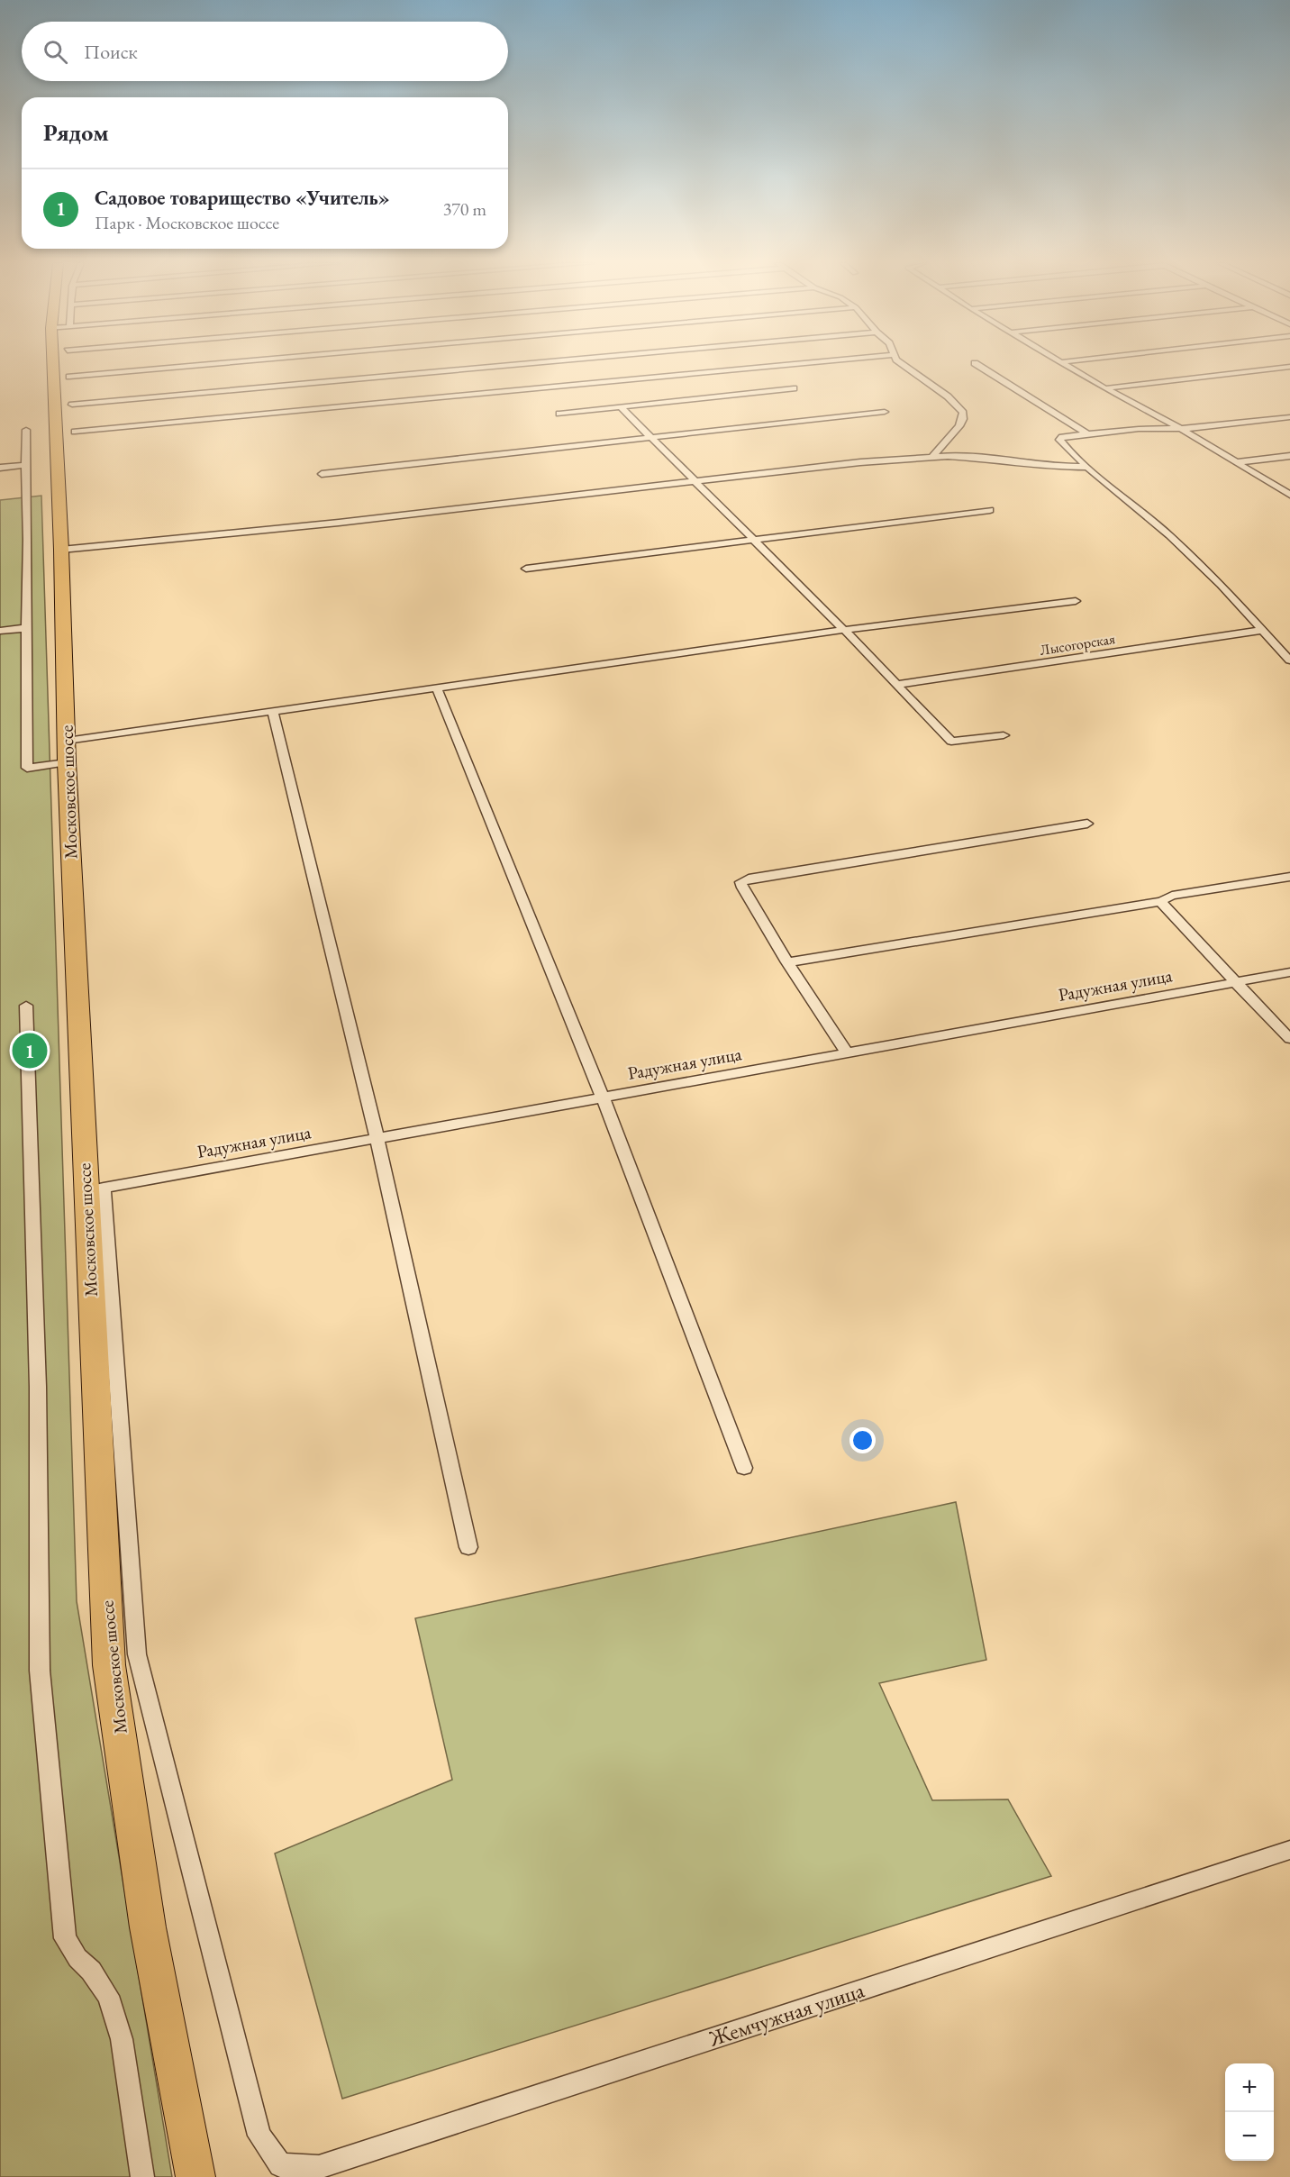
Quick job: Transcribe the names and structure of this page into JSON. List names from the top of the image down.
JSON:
{
  "streets": {
    "highway": ["Московское шоссе"],
    "street": ["Лысогорская", "Радужная улица", "Жемчужная улица"]
  },
  "crossings": [
    ["Московское шоссе", "Радужная улица"],
    ["Московское шоссе", "Жемчужная улица"],
    ["Радужная улица", "Жемчужная улица"]
  ],
  "page": {
    "search": "Поиск",
    "heading": "Рядом",
    "list": [
      {
        "mark": "1",
        "name": "Садовое товарищество «Учитель»",
        "note": "Парк · Московское шоссе",
        "value": "370 m"
      }
    ],
    "pins": "1",
    "map_buttons": ["+", "−"]
  }
}
